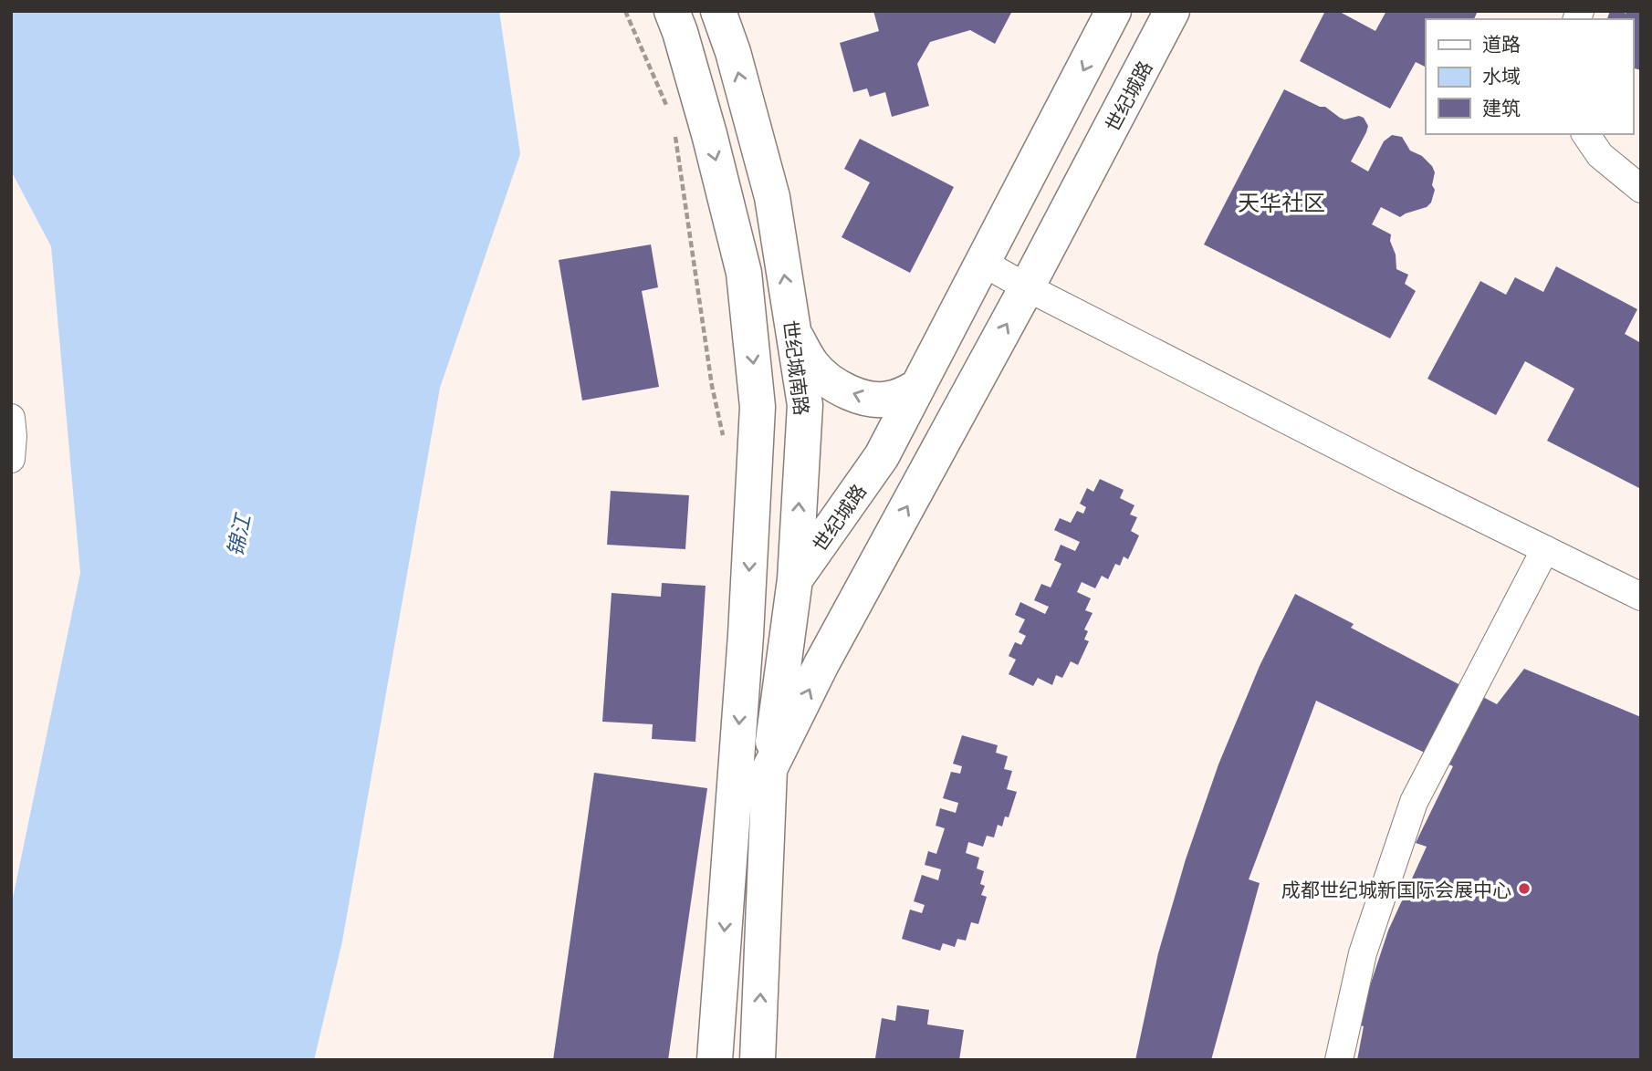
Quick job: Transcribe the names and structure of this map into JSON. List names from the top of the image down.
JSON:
{
  "streets": {
    "main road": ["世纪城路", "世纪城南路"]
  },
  "crossings": [
    ["世纪城路", "世纪城南路"]
  ],
  "districts": ["天华社区"],
  "water": ["锦江"],
  "places": ["成都世纪城新国际会展中心"],
  "legend": ["道路", "水域", "建筑"]
}
